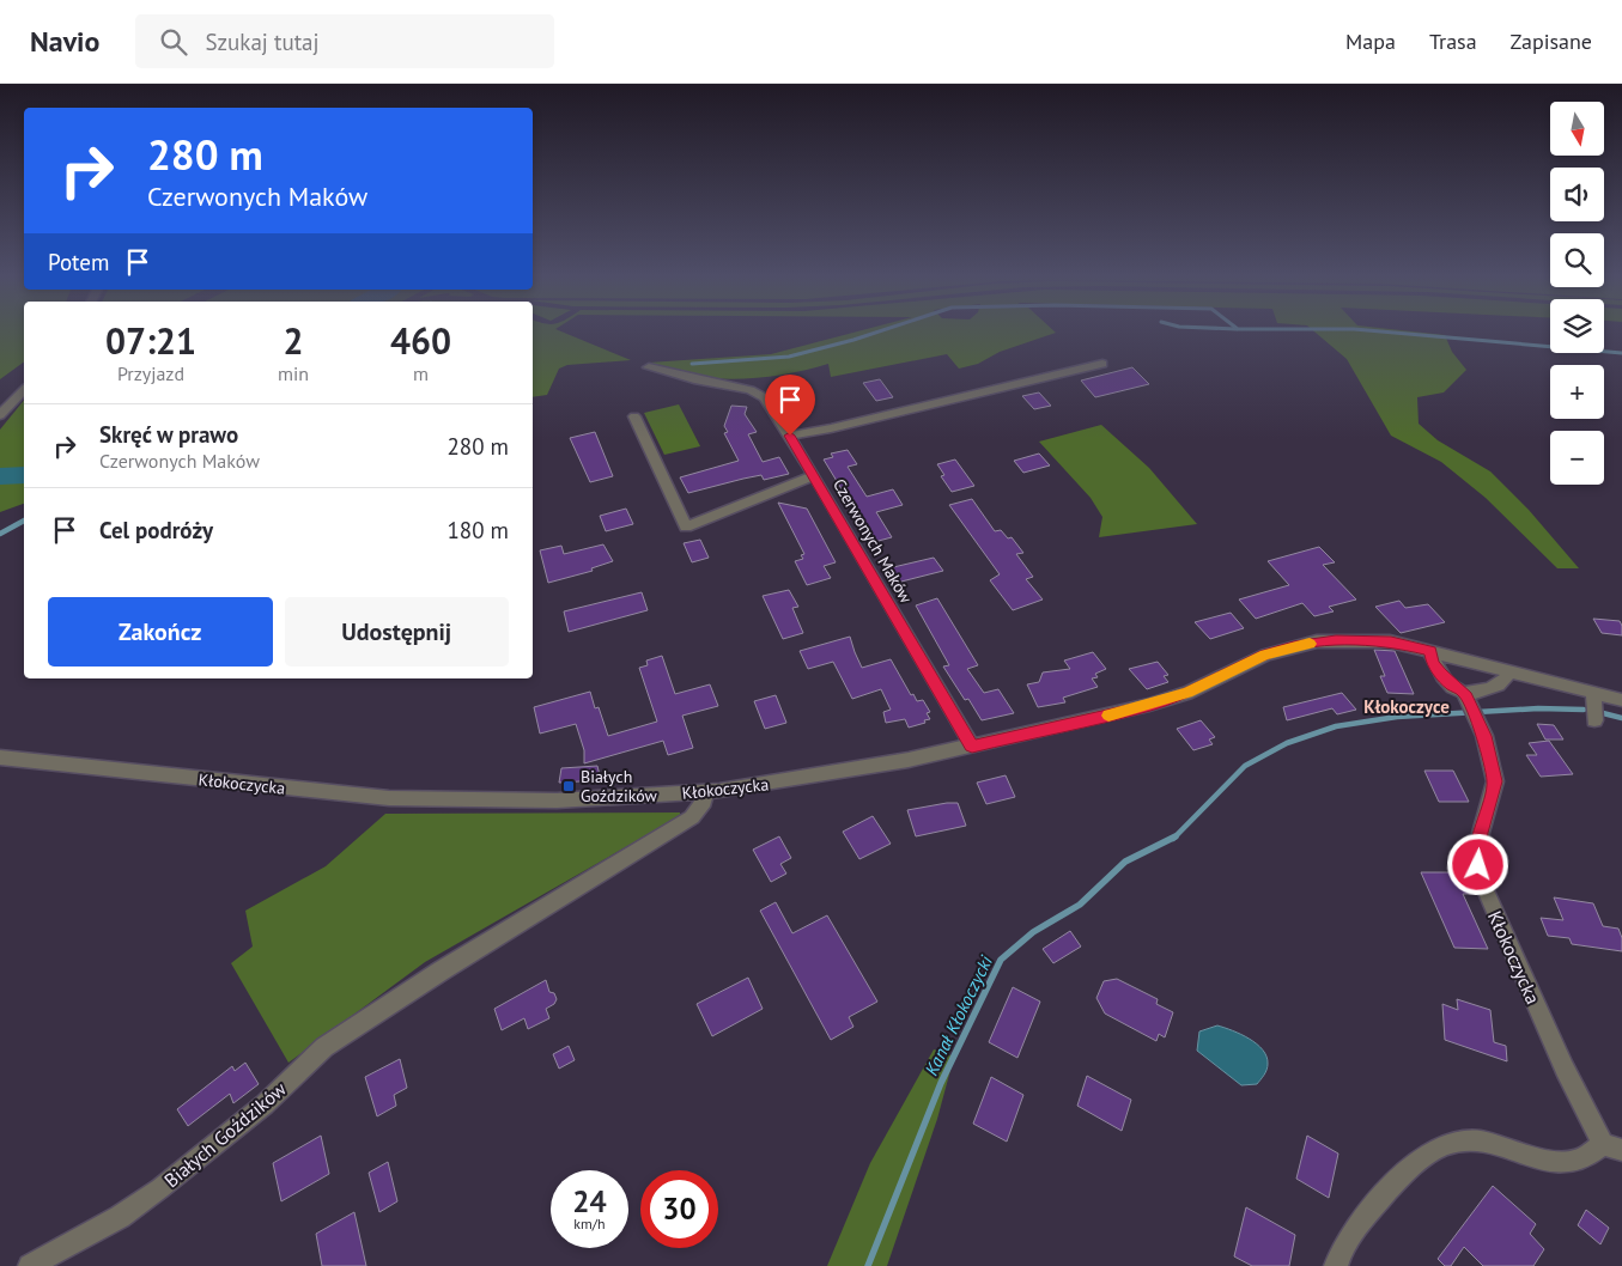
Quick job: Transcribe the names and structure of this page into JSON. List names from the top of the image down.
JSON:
{
  "streets": {
    "street": ["Czerwonych Maków", "Kłokoczycka", "Białych Goździków"]
  },
  "crossings": [
    ["Czerwonych Maków", "Kłokoczycka"],
    ["Kłokoczycka", "Białych Goździków"]
  ],
  "districts": ["Kłokoczyce"],
  "water": ["Kanał Kłokoczycki"],
  "places": {
    "transit": ["Białych Goździków"]
  },
  "north": "bottom",
  "page": {
    "header": "Navio",
    "search": "Szukaj tutaj",
    "nav": ["Mapa", "Trasa", "Zapisane"],
    "map_buttons": ["+", "−"],
    "turn": ["280 m", "Czerwonych Maków"],
    "then": "Potem",
    "eta": [
      "07:21",
      "Przyjazd",
      "2",
      "min",
      "460",
      "m"
    ],
    "list": [
      {
        "name": "Skręć w prawo",
        "note": "Czerwonych Maków",
        "value": "280 m"
      },
      {
        "name": "Cel podróży",
        "value": "180 m"
      }
    ],
    "buttons": ["Zakończ", "Udostępnij"],
    "speed": "24 km/h",
    "limit": "30"
  }
}
